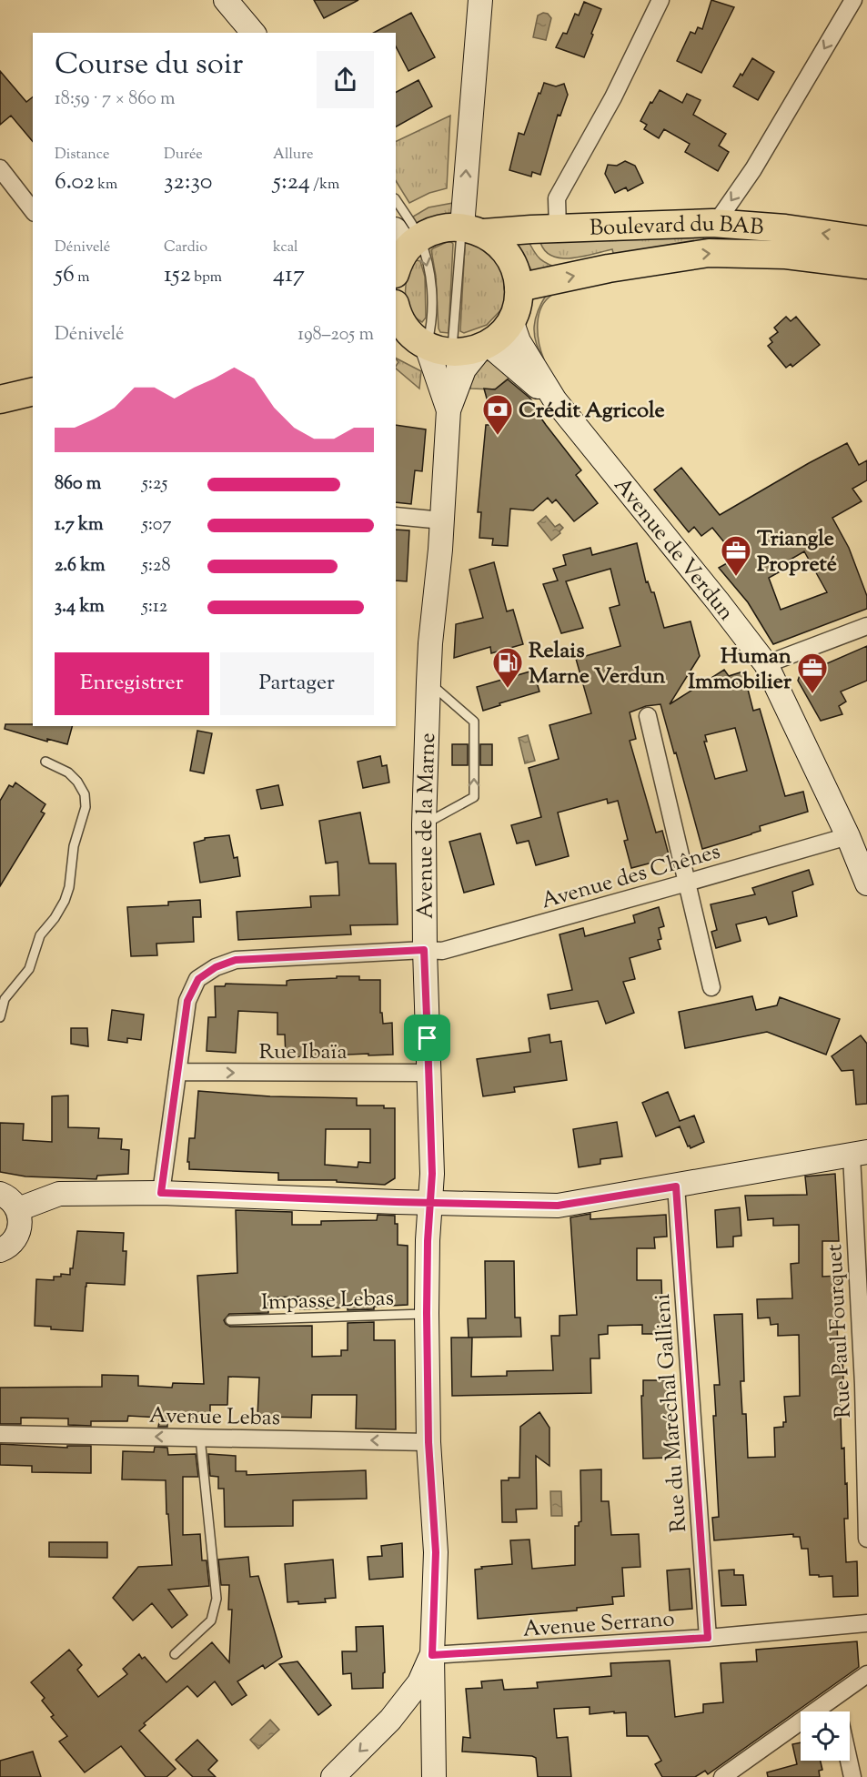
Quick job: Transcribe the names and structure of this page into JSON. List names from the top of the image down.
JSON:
{
  "streets": {
    "main road": ["Boulevard du BAB", "Avenue de Verdun", "Avenue de la Marne"],
    "street": [
      "Avenue des Chênes",
      "Rue Ibaïa",
      "Rue Paul Fourquet",
      "Rue du Maréchal Gallieni",
      "Avenue Lebas",
      "Avenue Serrano"
    ],
    "lane": ["Impasse Lebas"]
  },
  "crossings": [
    ["Avenue de Verdun", "Avenue de la Marne"],
    ["Avenue de Verdun", "Avenue des Chênes"],
    ["Avenue de la Marne", "Avenue des Chênes"],
    ["Avenue de la Marne", "Rue Ibaïa"],
    ["Avenue de la Marne", "Impasse Lebas"],
    ["Avenue de la Marne", "Avenue Lebas"],
    ["Avenue de la Marne", "Avenue Serrano"],
    ["Avenue des Chênes", "Rue Ibaïa"],
    ["Rue du Maréchal Gallieni", "Avenue Serrano"]
  ],
  "one_way": ["Rue Ibaïa", "Avenue Lebas"],
  "places": {
    "bank": ["Crédit Agricole"],
    "office": ["Triangle Propreté", "Human Immobilier"],
    "fuel station": ["Relais Marne Verdun"]
  },
  "page": {
    "heading": ["Course du soir", "18:59 · 7 × 860 m"],
    "stats": [
      ["Distance", "6.02 km"],
      ["Durée", "32:30"],
      ["Allure", "5:24 /km"],
      ["Dénivelé", "56 m"],
      ["Cardio", "152 bpm"],
      ["kcal", "417"]
    ],
    "chart": ["Dénivelé", "198–205 m"],
    "list": [
      {
        "name": "860 m",
        "note": "5:25"
      },
      {
        "name": "1.7 km",
        "note": "5:07"
      },
      {
        "name": "2.6 km",
        "note": "5:28"
      },
      {
        "name": "3.4 km",
        "note": "5:12"
      }
    ],
    "buttons": ["Enregistrer", "Partager"]
  }
}
